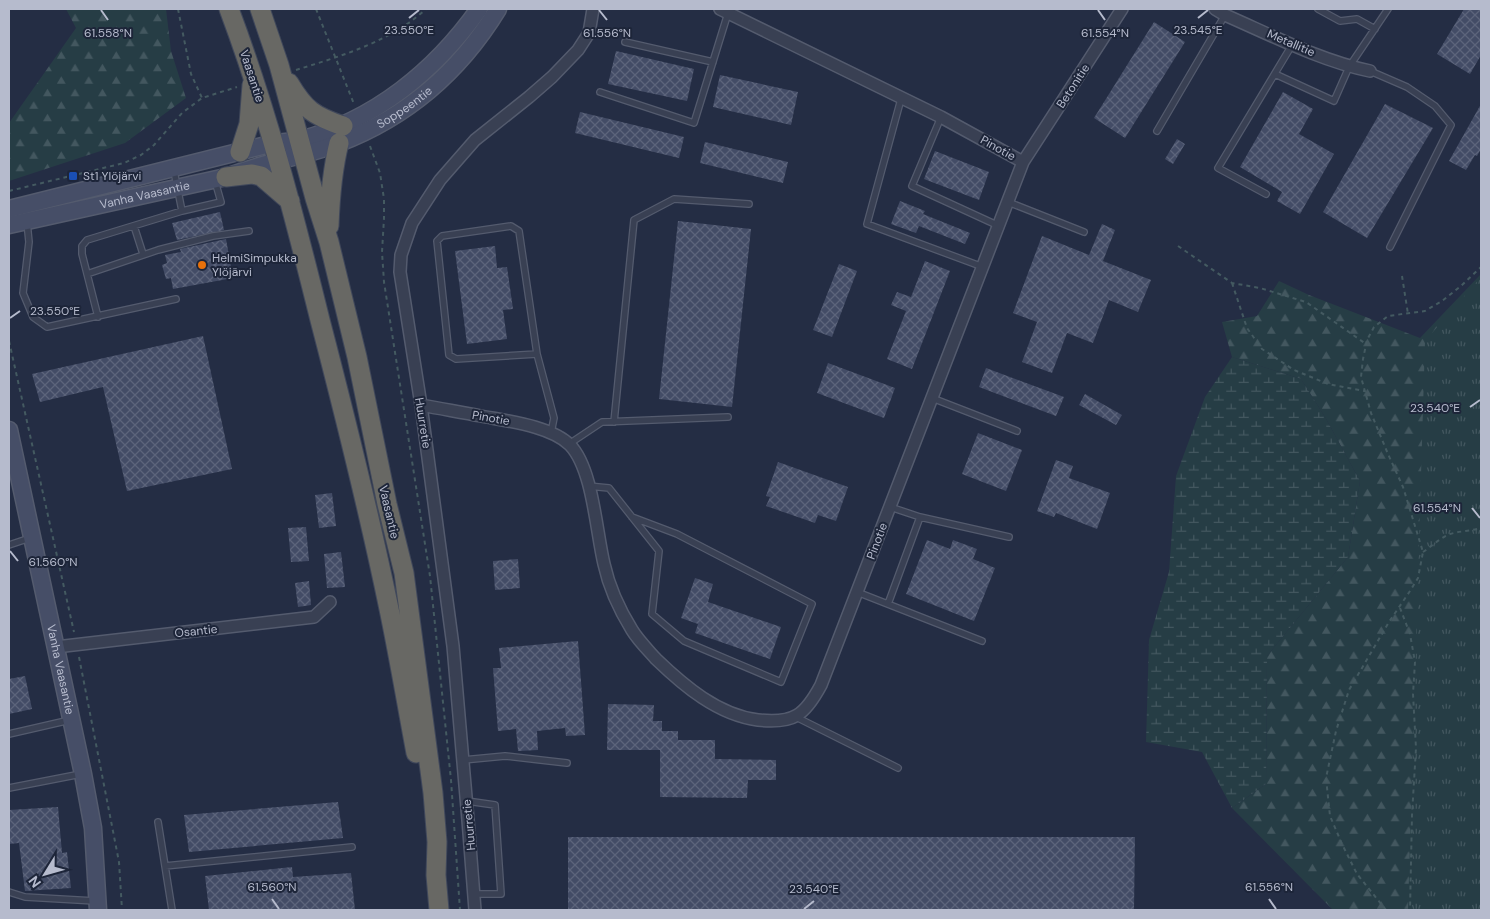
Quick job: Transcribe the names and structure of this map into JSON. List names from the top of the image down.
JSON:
{
  "streets": {
    "highway": ["Vaasantie"],
    "main road": ["Soppeentie", "Vanha Vaasantie"],
    "street": [
      "Metallitie",
      "Betonitie",
      "Pinotie",
      "Huurretie",
      "Osantie"
    ]
  },
  "crossings": [
    ["Vaasantie", "Soppeentie"],
    ["Vaasantie", "Vanha Vaasantie"],
    ["Betonitie", "Pinotie"],
    ["Soppeentie", "Vanha Vaasantie"],
    ["Pinotie", "Huurretie"],
    ["Vanha Vaasantie", "Osantie"]
  ],
  "places": {
    "transit": ["St1 Ylöjärvi"],
    "other": ["HelmiSimpukka Ylöjärvi"]
  },
  "north": "bottom left",
  "coordinates": [
    "23.550°E",
    "23.545°E",
    "61.558°N",
    "61.556°N",
    "61.554°N",
    "23.540°E",
    "61.560°N"
  ]
}
